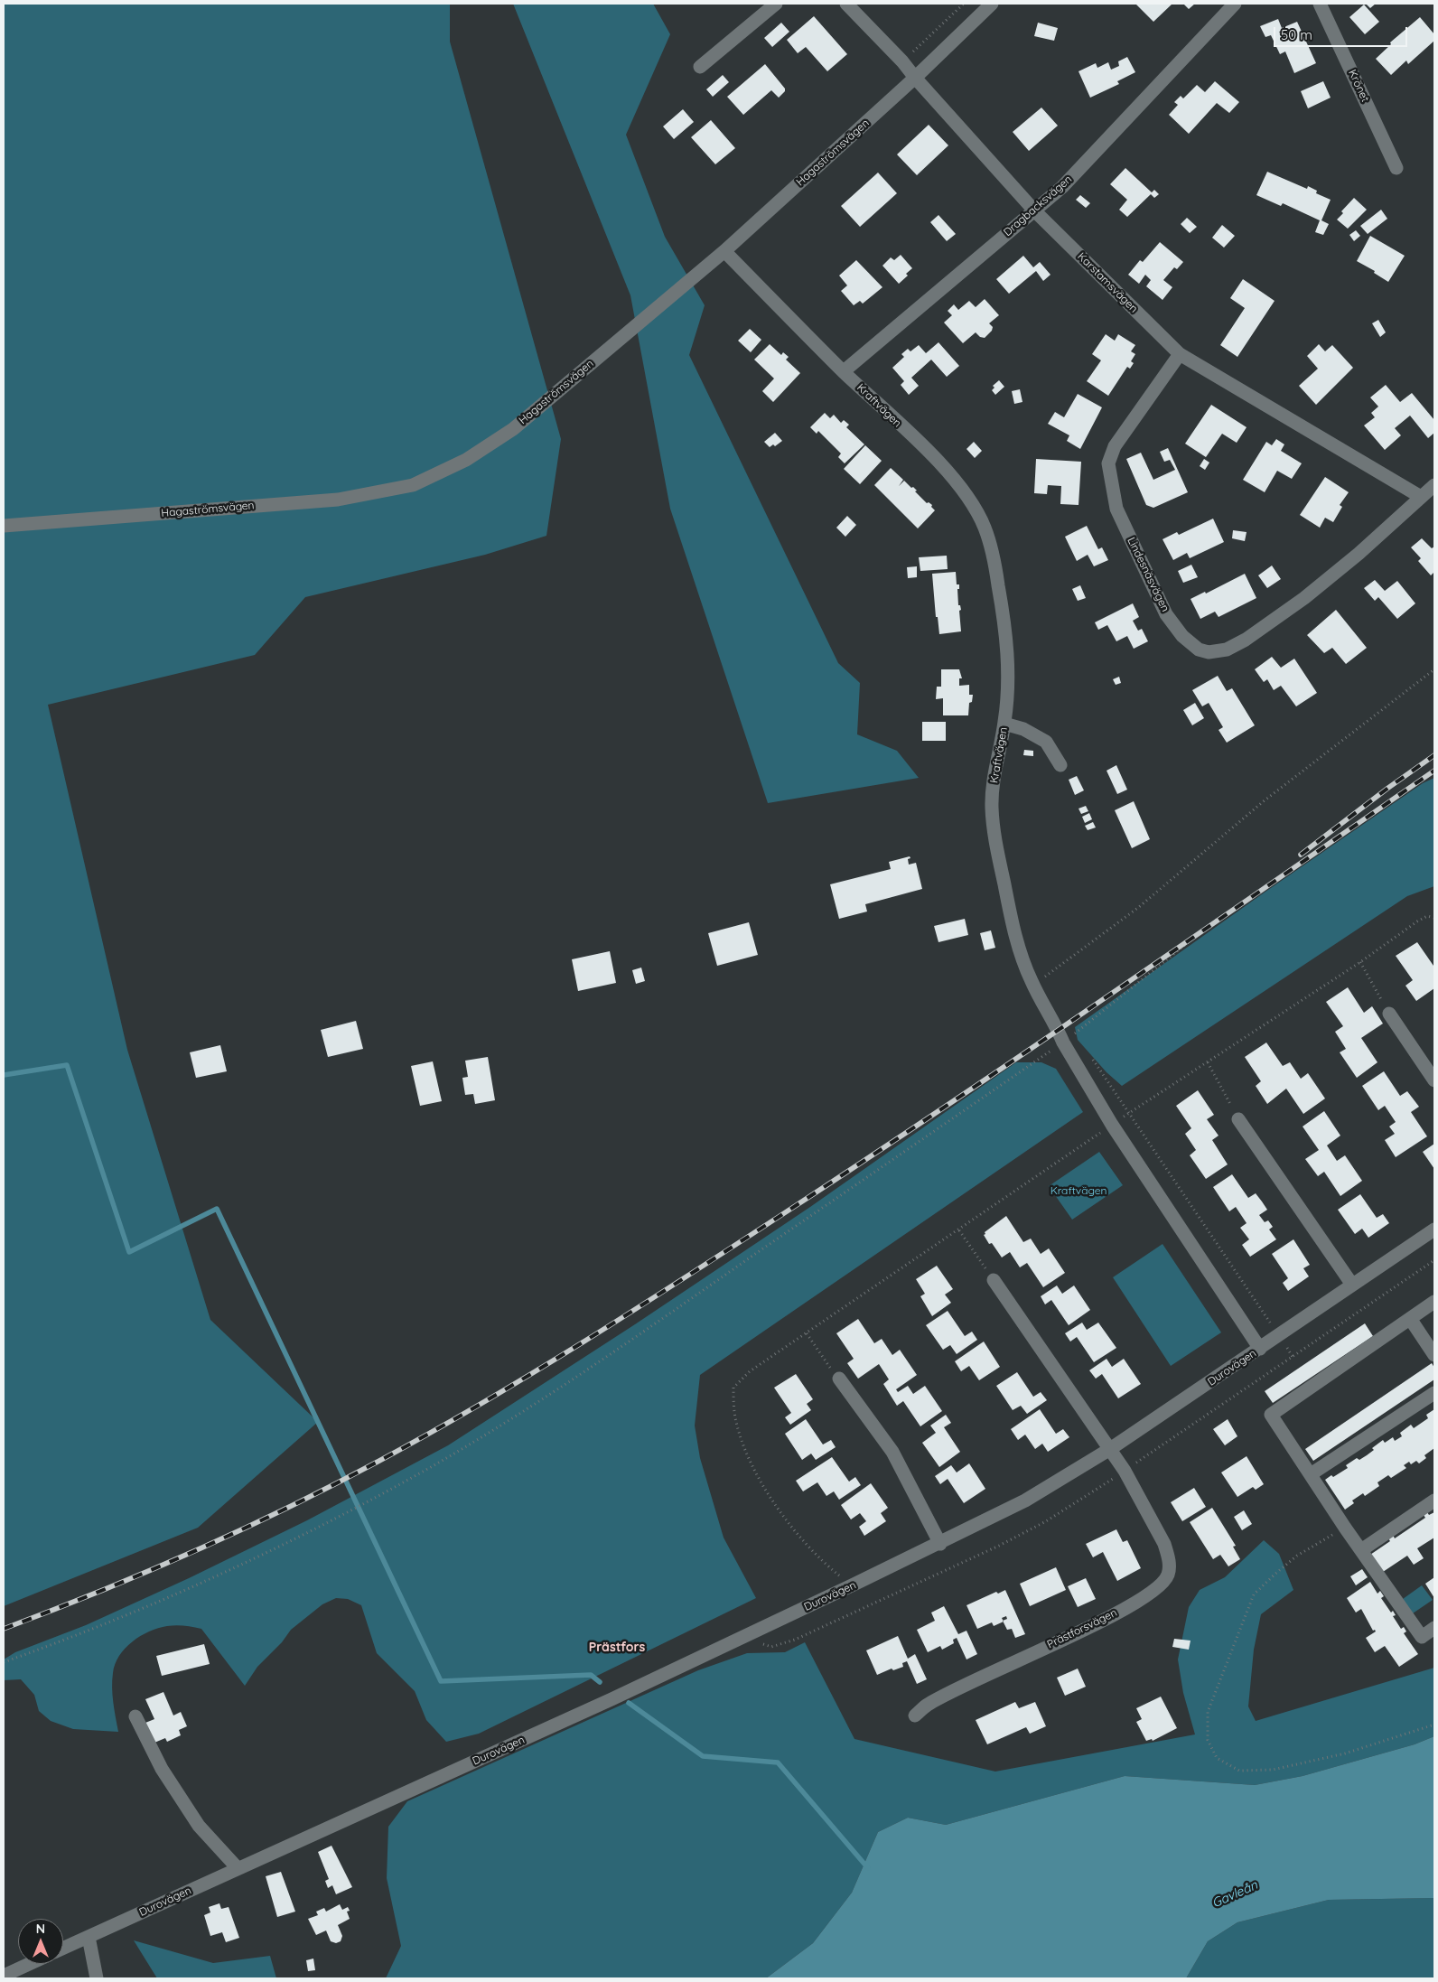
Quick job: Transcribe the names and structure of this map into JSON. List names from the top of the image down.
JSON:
{
  "streets": {
    "street": [
      "Krönet",
      "Hagaströmsvägen",
      "Dragbacksvägen",
      "Karstamsvägen",
      "Kraftvägen",
      "Lindesnäsvägen",
      "Durovägen",
      "Prästforsvägen"
    ]
  },
  "crossings": [
    ["Hagaströmsvägen", "Karstamsvägen"],
    ["Hagaströmsvägen", "Kraftvägen"],
    ["Dragbacksvägen", "Karstamsvägen"],
    ["Dragbacksvägen", "Kraftvägen"],
    ["Karstamsvägen", "Lindesnäsvägen"],
    ["Kraftvägen", "Durovägen"],
    ["Durovägen", "Prästforsvägen"]
  ],
  "districts": ["Prästfors"],
  "water": ["Gavleån"],
  "parks": ["Kraftvägen"],
  "scale_bar": "50 m",
  "north": "top"
}
